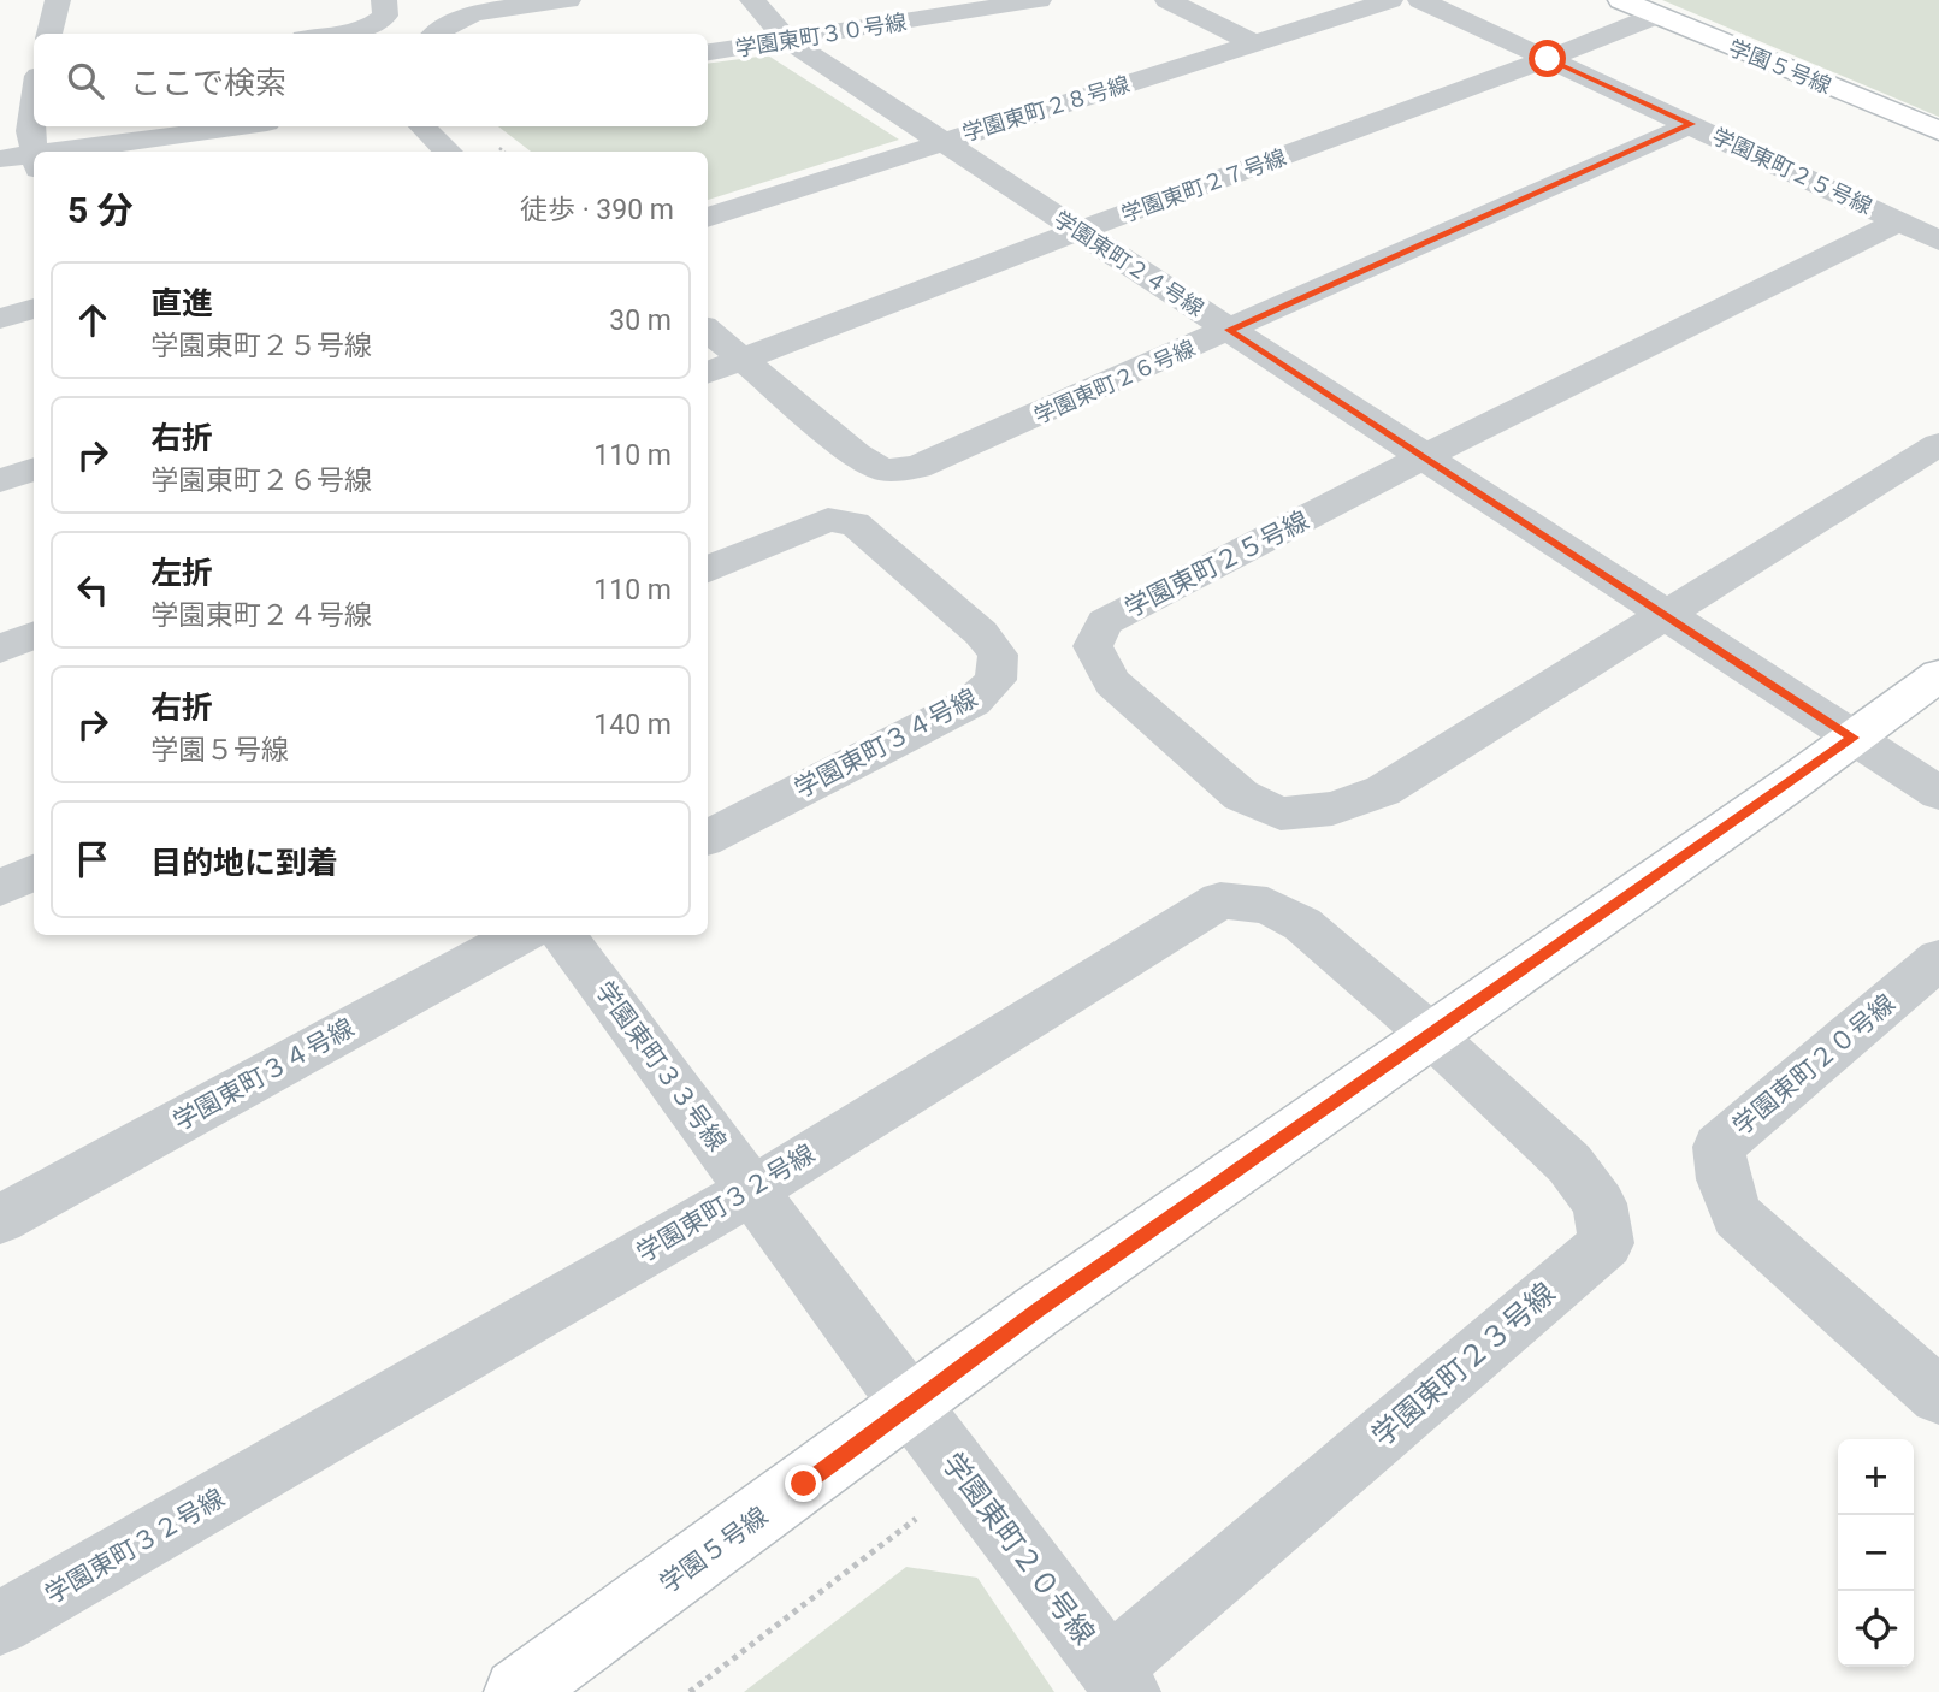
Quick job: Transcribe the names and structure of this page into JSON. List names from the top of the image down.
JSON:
{
  "streets": {
    "street": [
      "学園東町３０号線",
      "学園５号線",
      "学園東町２８号線",
      "学園東町２５号線",
      "学園東町２７号線",
      "学園東町２４号線",
      "学園東町２６号線",
      "学園東町３４号線",
      "学園東町２０号線",
      "学園東町３３号線",
      "学園東町３２号線",
      "学園東町２３号線"
    ]
  },
  "crossings": [
    ["学園東町３０号線", "学園東町２４号線"],
    ["学園５号線", "学園東町２７号線"],
    ["学園５号線", "学園東町２４号線"],
    ["学園５号線", "学園東町２０号線"],
    ["学園５号線", "学園東町３３号線"],
    ["学園５号線", "学園東町３２号線"],
    ["学園５号線", "学園東町２３号線"],
    ["学園東町２８号線", "学園東町２４号線"],
    ["学園東町２５号線", "学園東町２７号線"],
    ["学園東町２５号線", "学園東町２４号線"],
    ["学園東町２５号線", "学園東町２６号線"],
    ["学園東町２７号線", "学園東町２４号線"],
    ["学園東町２７号線", "学園東町２６号線"],
    ["学園東町２４号線", "学園東町２６号線"],
    ["学園東町２０号線", "学園東町３３号線"],
    ["学園東町２０号線", "学園東町２３号線"],
    ["学園東町３３号線", "学園東町３２号線"],
    ["学園東町３２号線", "学園東町２３号線"]
  ],
  "page": {
    "search": "ここで検索",
    "heading": ["5 分", "徒歩 · 390 m"],
    "list": [
      ["直進", "学園東町２５号線", "30 m"],
      ["右折", "学園東町２６号線", "110 m"],
      ["左折", "学園東町２４号線", "110 m"],
      ["右折", "学園５号線", "140 m"],
      "目的地に到着"
    ],
    "map_buttons": ["+", "−"]
  }
}
